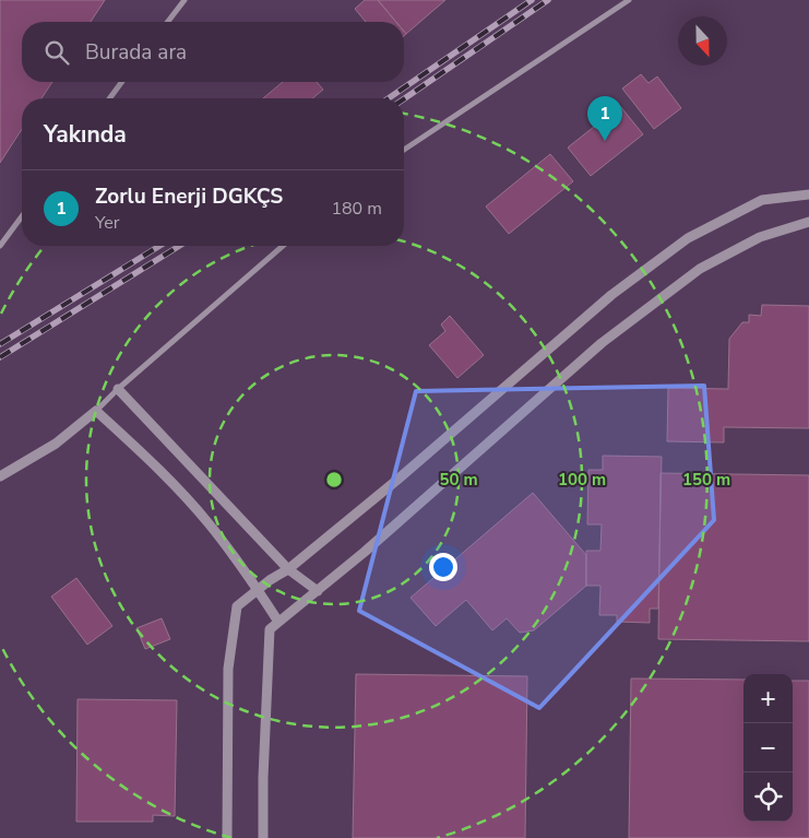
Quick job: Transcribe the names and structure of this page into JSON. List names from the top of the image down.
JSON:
{
  "north": "bottom",
  "page": {
    "search": "Burada ara",
    "pins": "1",
    "heading": "Yakında",
    "list": [
      {
        "mark": "1",
        "name": "Zorlu Enerji DGKÇS",
        "note": "Yer",
        "value": "180 m"
      }
    ],
    "map_buttons": ["+", "−"]
  },
  "rings": ["50 m", "100 m", "150 m"]
}
